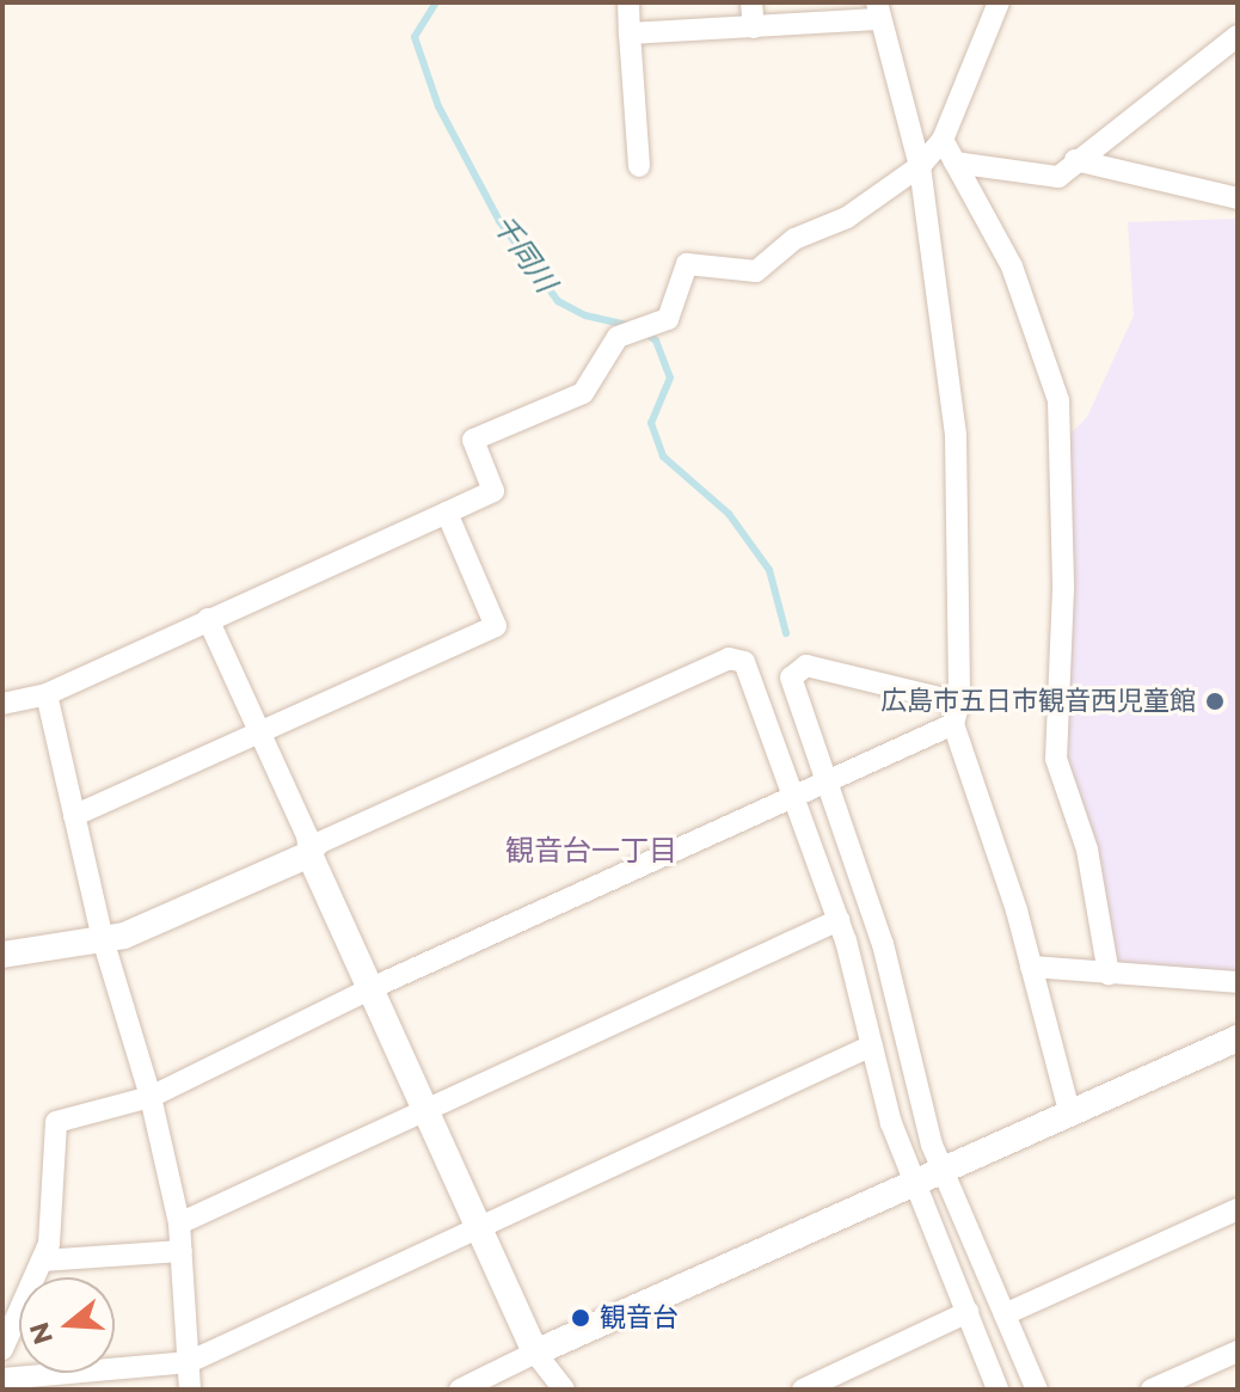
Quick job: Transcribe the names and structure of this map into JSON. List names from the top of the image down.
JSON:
{
  "districts": ["観音台一丁目"],
  "water": ["千同川"],
  "places": ["広島市五日市観音西児童館", "観音台"],
  "north": "left"
}
